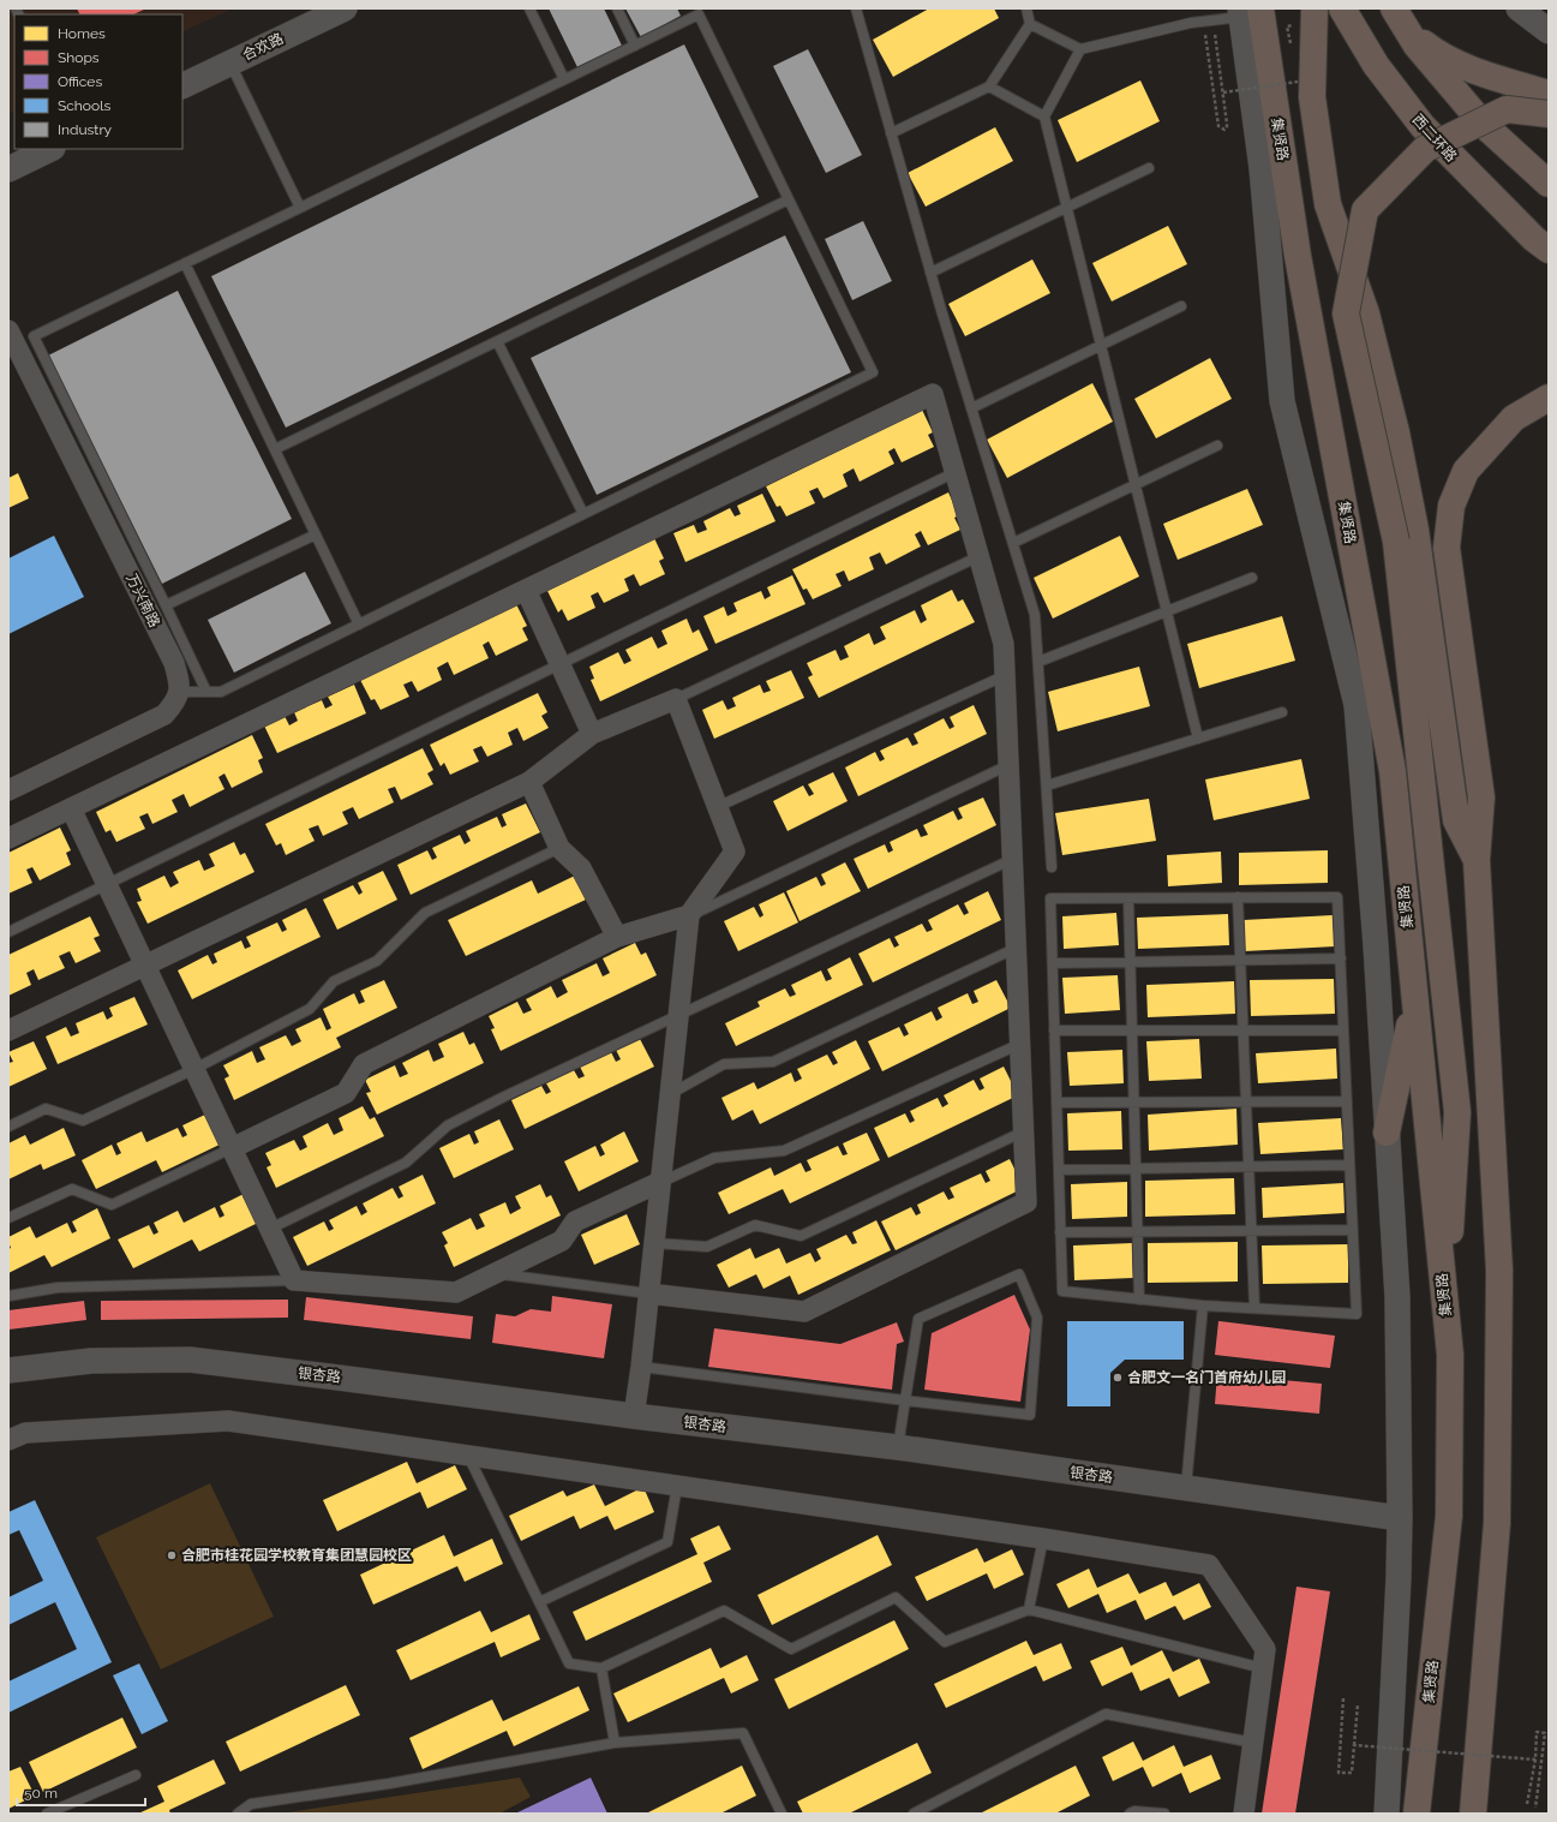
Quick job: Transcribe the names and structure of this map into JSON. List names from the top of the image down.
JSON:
{
  "streets": {
    "highway": ["西二环路", "集贤路"],
    "street": ["合欢路", "万兴南路", "银杏路"]
  },
  "places": ["合肥文一名门首府幼儿园", "合肥市桂花园学校教育集团慧园校区"],
  "legend": [
    "Homes",
    "Shops",
    "Offices",
    "Schools",
    "Industry"
  ],
  "scale_bar": "50 m"
}
